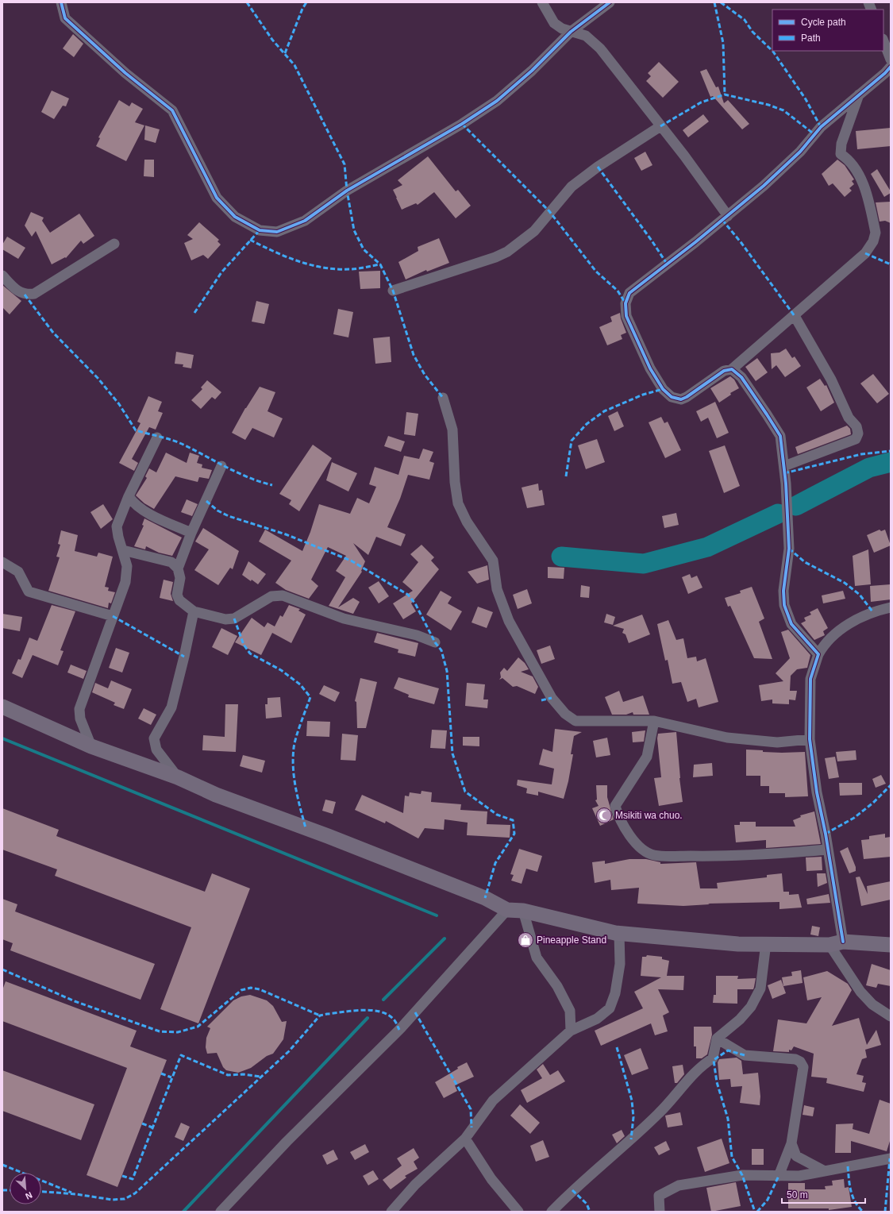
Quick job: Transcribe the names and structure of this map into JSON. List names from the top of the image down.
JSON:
{
  "places": {
    "mosque": ["Msikiti wa chuo."],
    "shop": ["Pineapple Stand"]
  },
  "legend": ["Cycle path", "Path"],
  "scale_bar": "50 m",
  "north": "bottom right"
}
